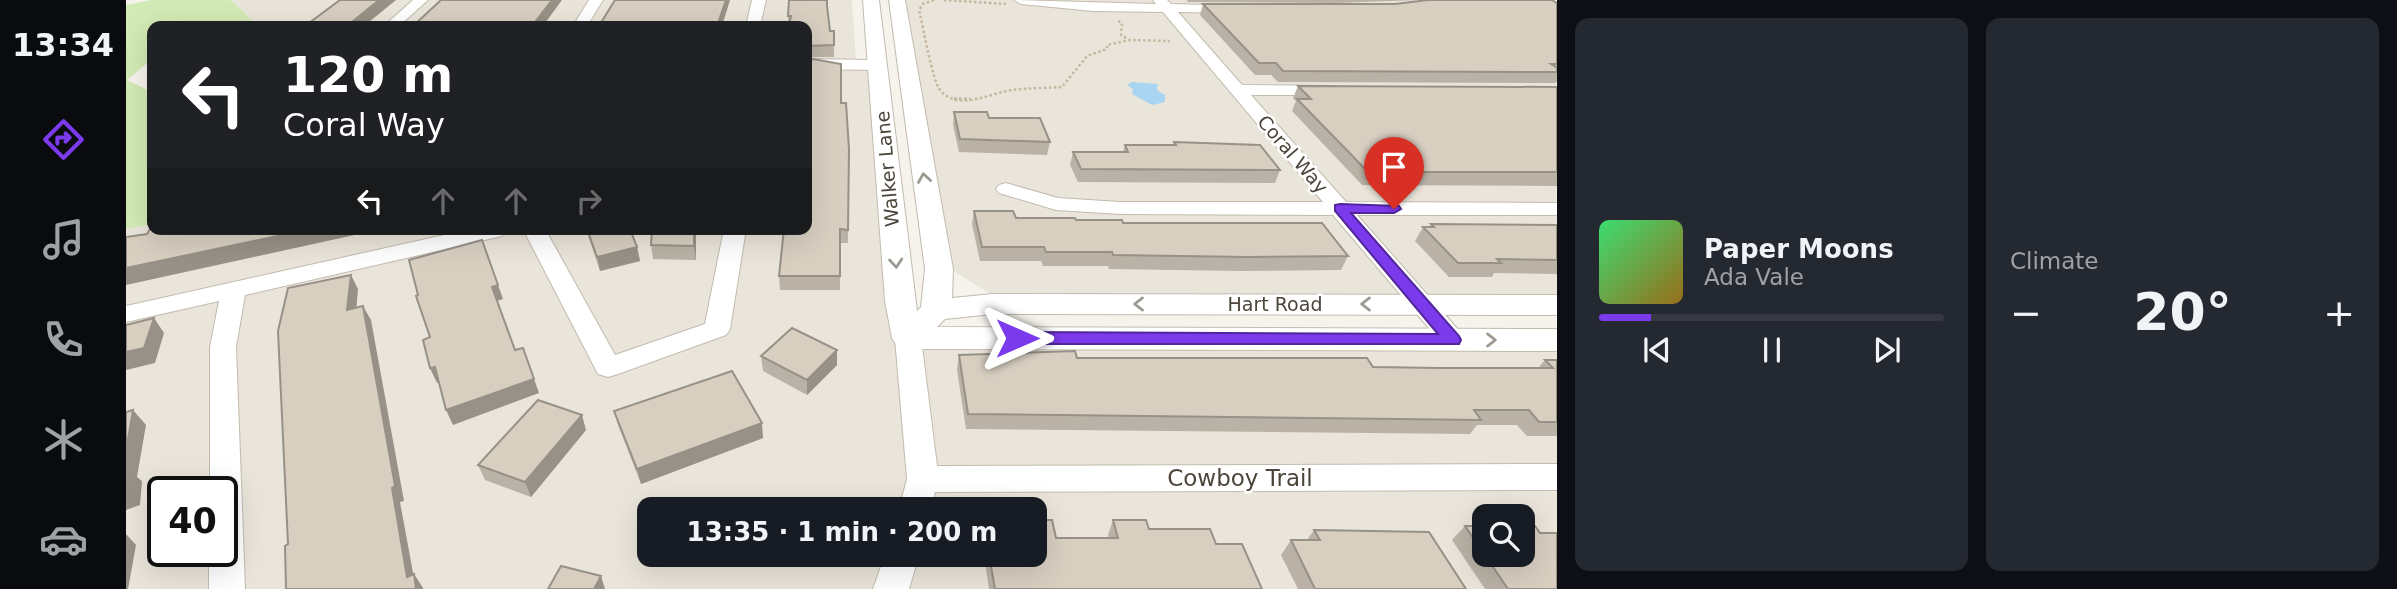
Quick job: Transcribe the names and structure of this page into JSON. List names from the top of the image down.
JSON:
{
  "streets": {
    "street": [
      "Coral Way",
      "Walker Lane",
      "Hart Road",
      "Cowboy Trail"
    ]
  },
  "crossings": [
    ["Coral Way", "Hart Road"],
    ["Walker Lane", "Hart Road"]
  ],
  "page": {
    "tabs": "13:34",
    "tile": "Climate",
    "turn": ["120 m", "Coral Way"],
    "song": ["Paper Moons", "Ada Vale"],
    "heat": ["−", "20°", "+"],
    "limit": "40",
    "trip": "13:35 · 1 min · 200 m"
  }
}
